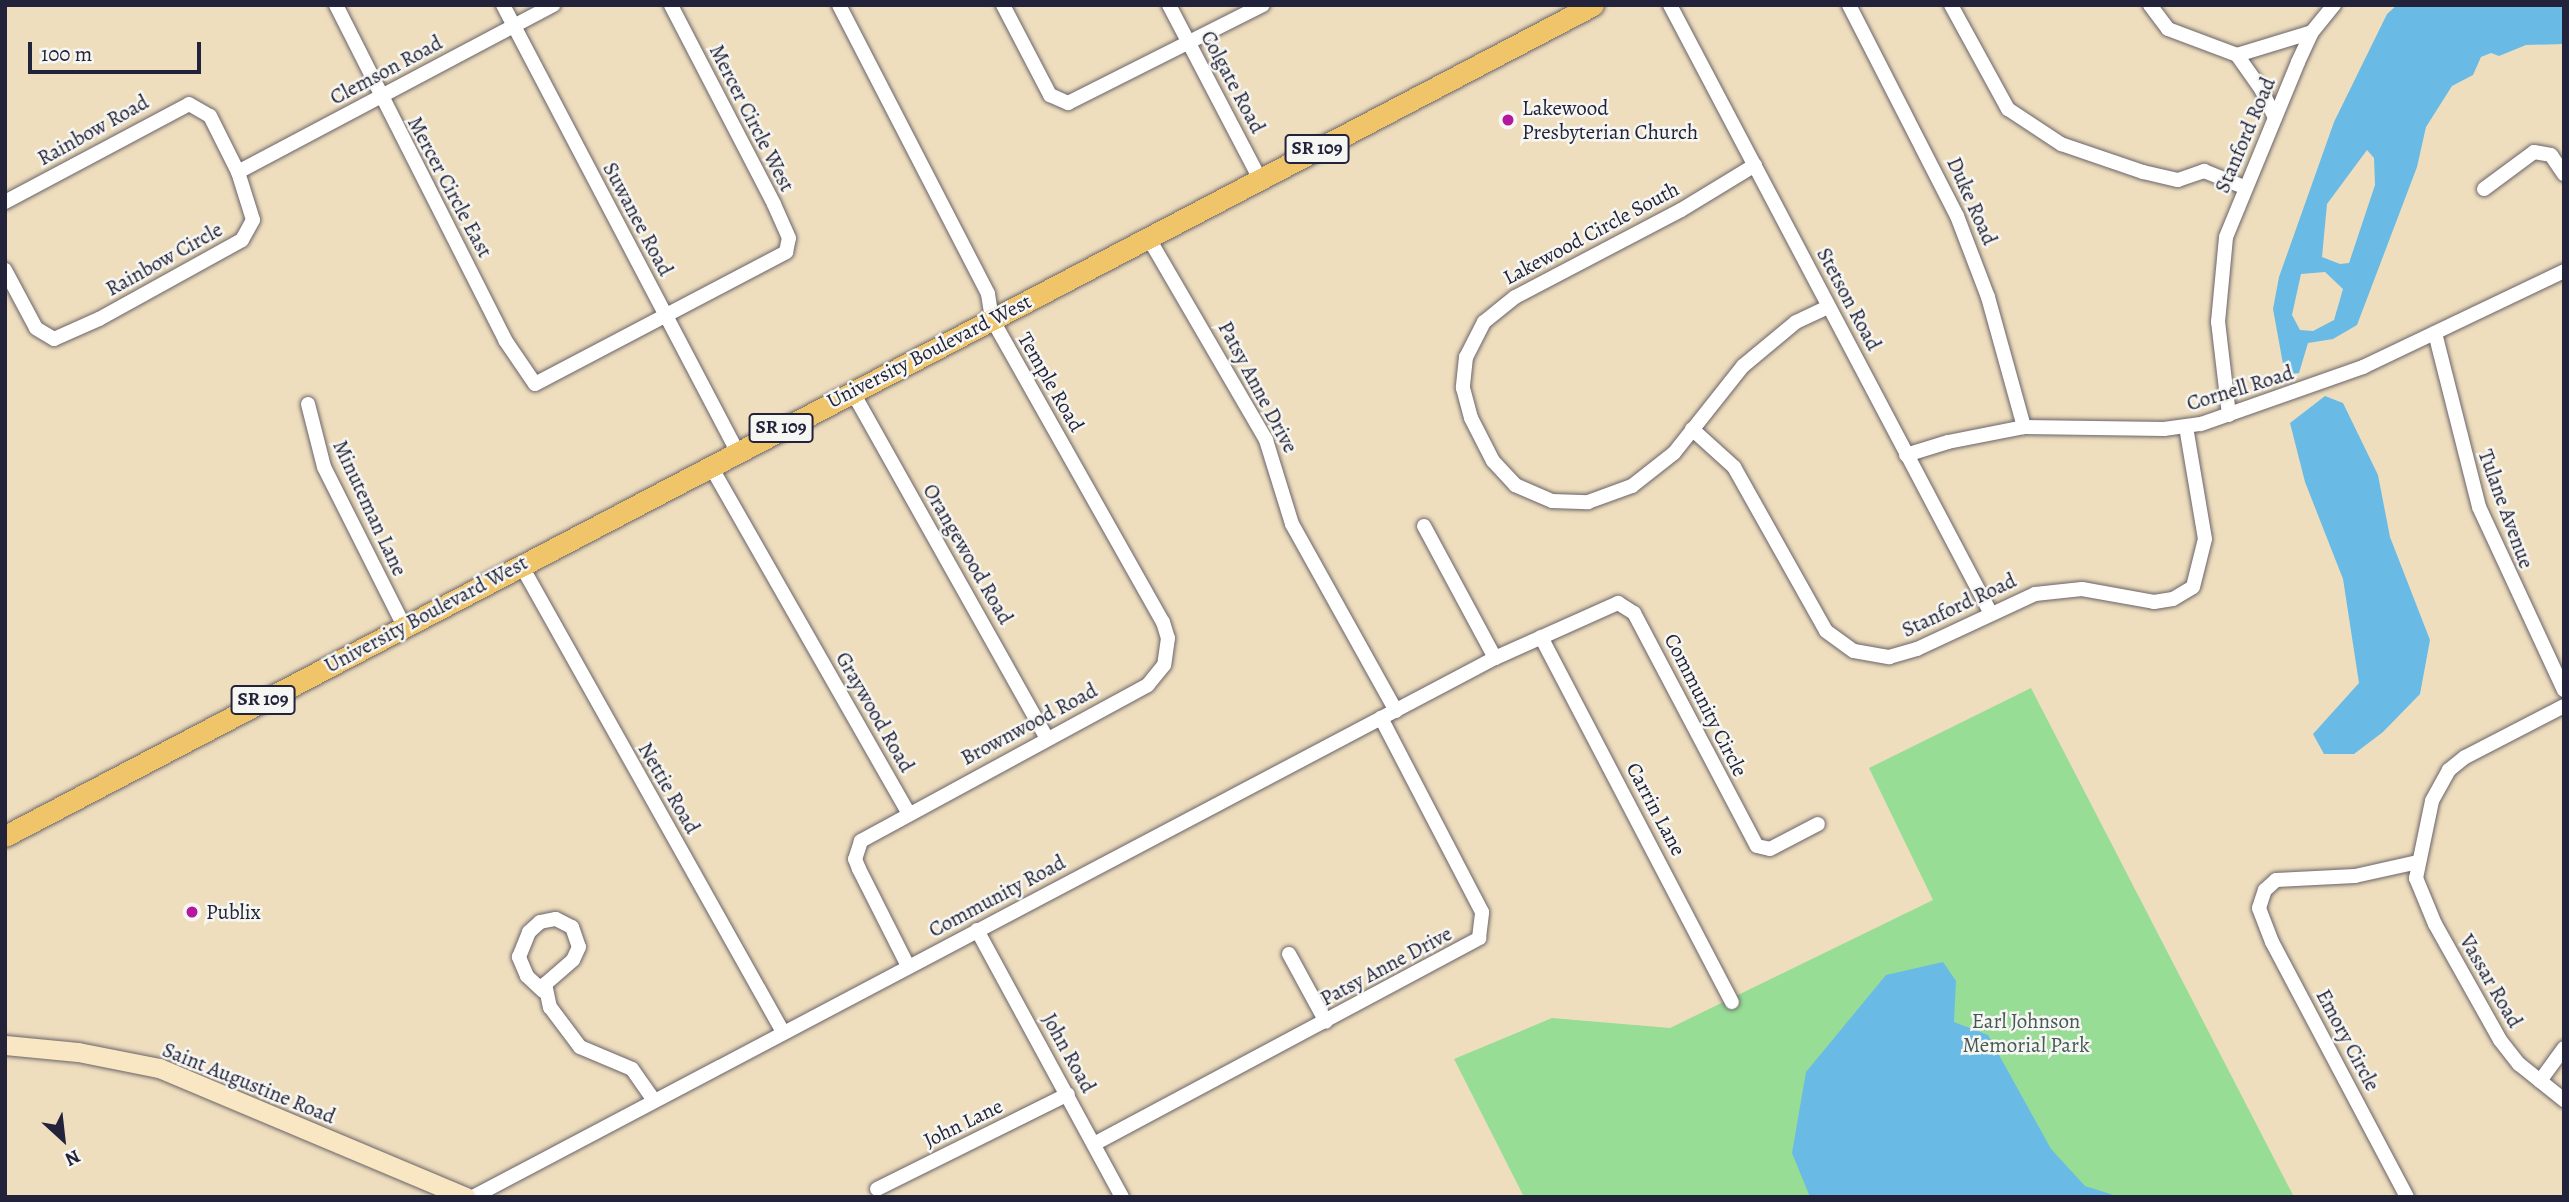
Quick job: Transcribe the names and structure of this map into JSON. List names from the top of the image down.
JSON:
{
  "streets": {
    "main road": ["SR 109", "University Boulevard West", "Saint Augustine Road"],
    "street": [
      "Clemson Road",
      "Colgate Road",
      "Mercer Circle West",
      "Rainbow Road",
      "Stanford Road",
      "Mercer Circle East",
      "Duke Road",
      "Suwanee Road",
      "Lakewood Circle South",
      "Rainbow Circle",
      "Stetson Road",
      "Temple Road",
      "Patsy Anne Drive",
      "Cornell Road",
      "Minuteman Lane",
      "Tulane Avenue",
      "Orangewood Road",
      "Community Circle",
      "Graywood Road",
      "Brownwood Road",
      "Nettie Road",
      "Carrin Lane",
      "Community Road",
      "Vassar Road",
      "Emory Circle",
      "John Road",
      "John Lane"
    ]
  },
  "crossings": [
    ["Clemson Road", "Mercer Circle East"],
    ["Clemson Road", "Suwanee Road"],
    ["Clemson Road", "Rainbow Circle"],
    ["Colgate Road", "University Boulevard West"],
    ["Mercer Circle West", "Mercer Circle East"],
    ["Mercer Circle West", "Suwanee Road"],
    ["Rainbow Road", "Rainbow Circle"],
    ["Stanford Road", "Lakewood Circle South"],
    ["Stanford Road", "Stetson Road"],
    ["Stanford Road", "Cornell Road"],
    ["Mercer Circle East", "Suwanee Road"],
    ["Duke Road", "Cornell Road"],
    ["Suwanee Road", "University Boulevard West"],
    ["Lakewood Circle South", "Stetson Road"],
    ["Stetson Road", "Cornell Road"],
    ["University Boulevard West", "Temple Road"],
    ["University Boulevard West", "Patsy Anne Drive"],
    ["University Boulevard West", "Minuteman Lane"],
    ["University Boulevard West", "Orangewood Road"],
    ["University Boulevard West", "Graywood Road"],
    ["University Boulevard West", "Nettie Road"],
    ["Temple Road", "Brownwood Road"],
    ["Patsy Anne Drive", "Community Road"],
    ["Patsy Anne Drive", "John Road"],
    ["Cornell Road", "Tulane Avenue"],
    ["Orangewood Road", "Brownwood Road"],
    ["Community Circle", "Carrin Lane"],
    ["Community Circle", "Community Road"],
    ["Graywood Road", "Brownwood Road"],
    ["Nettie Road", "Community Road"],
    ["Carrin Lane", "Community Road"],
    ["Community Road", "John Road"],
    ["Vassar Road", "Emory Circle"],
    ["John Road", "John Lane"]
  ],
  "parks": ["Earl Johnson Memorial Park"],
  "places": ["Lakewood Presbyterian Church", "Publix"],
  "scale_bar": "100 m",
  "north": "bottom right"
}
